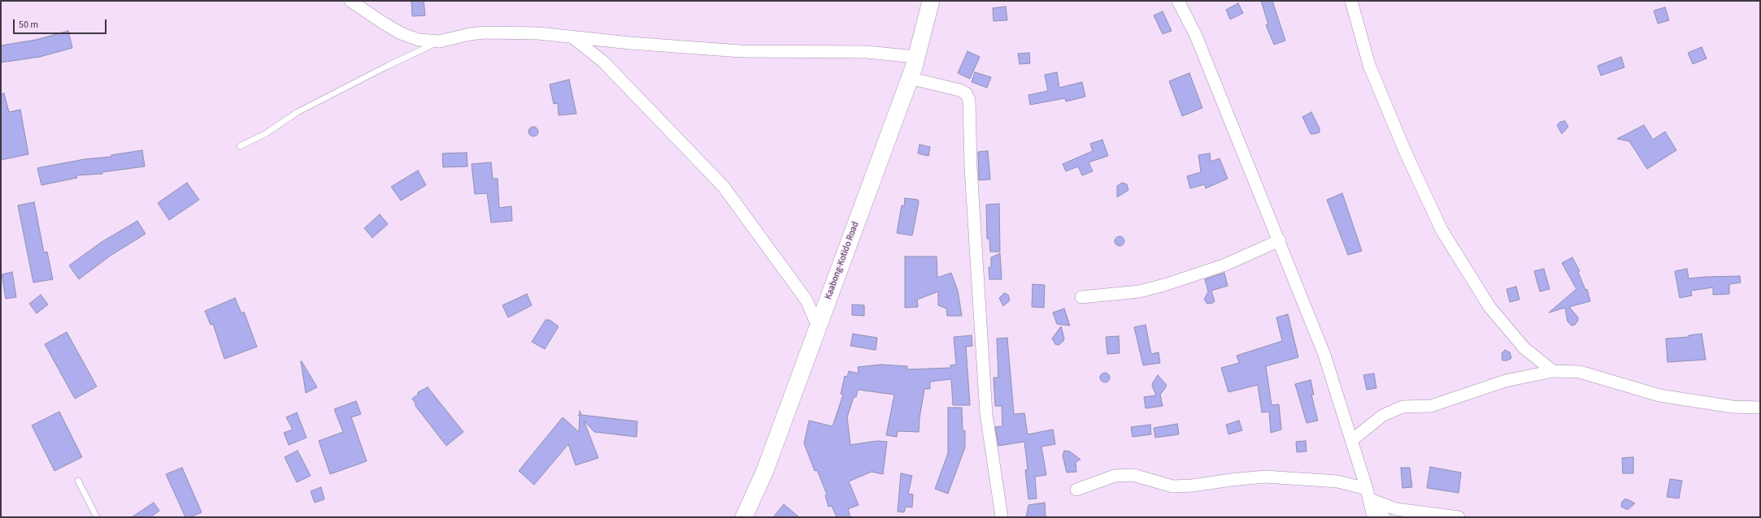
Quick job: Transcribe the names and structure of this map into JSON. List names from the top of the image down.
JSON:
{
  "streets": {
    "main road": ["Kaabong-Kotido Road"]
  },
  "scale_bar": "50 m"
}
